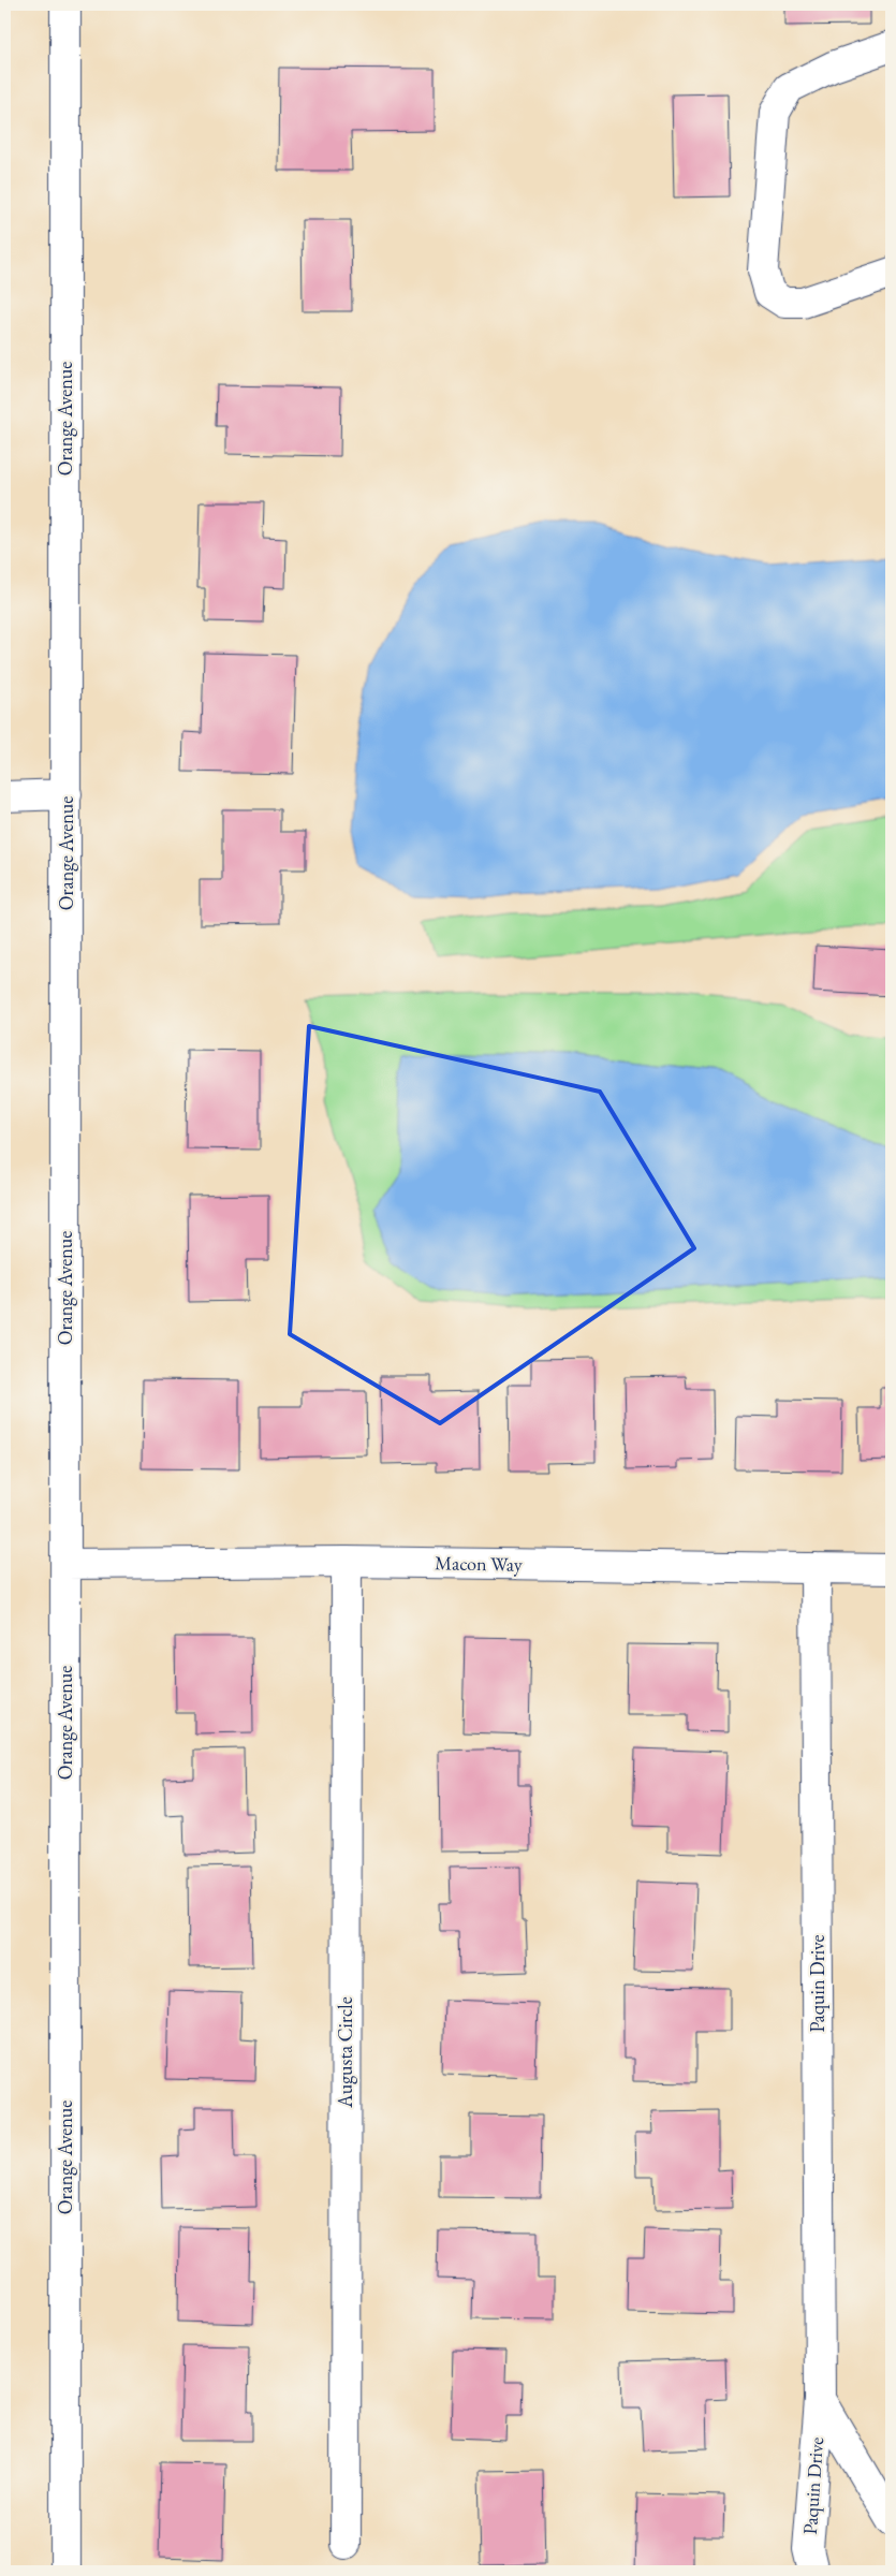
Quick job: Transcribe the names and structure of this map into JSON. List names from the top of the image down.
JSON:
{
  "streets": {
    "street": [
      "Orange Avenue",
      "Macon Way",
      "Paquin Drive",
      "Augusta Circle"
    ]
  },
  "crossings": [
    ["Orange Avenue", "Macon Way"],
    ["Macon Way", "Paquin Drive"],
    ["Macon Way", "Augusta Circle"]
  ]
}
